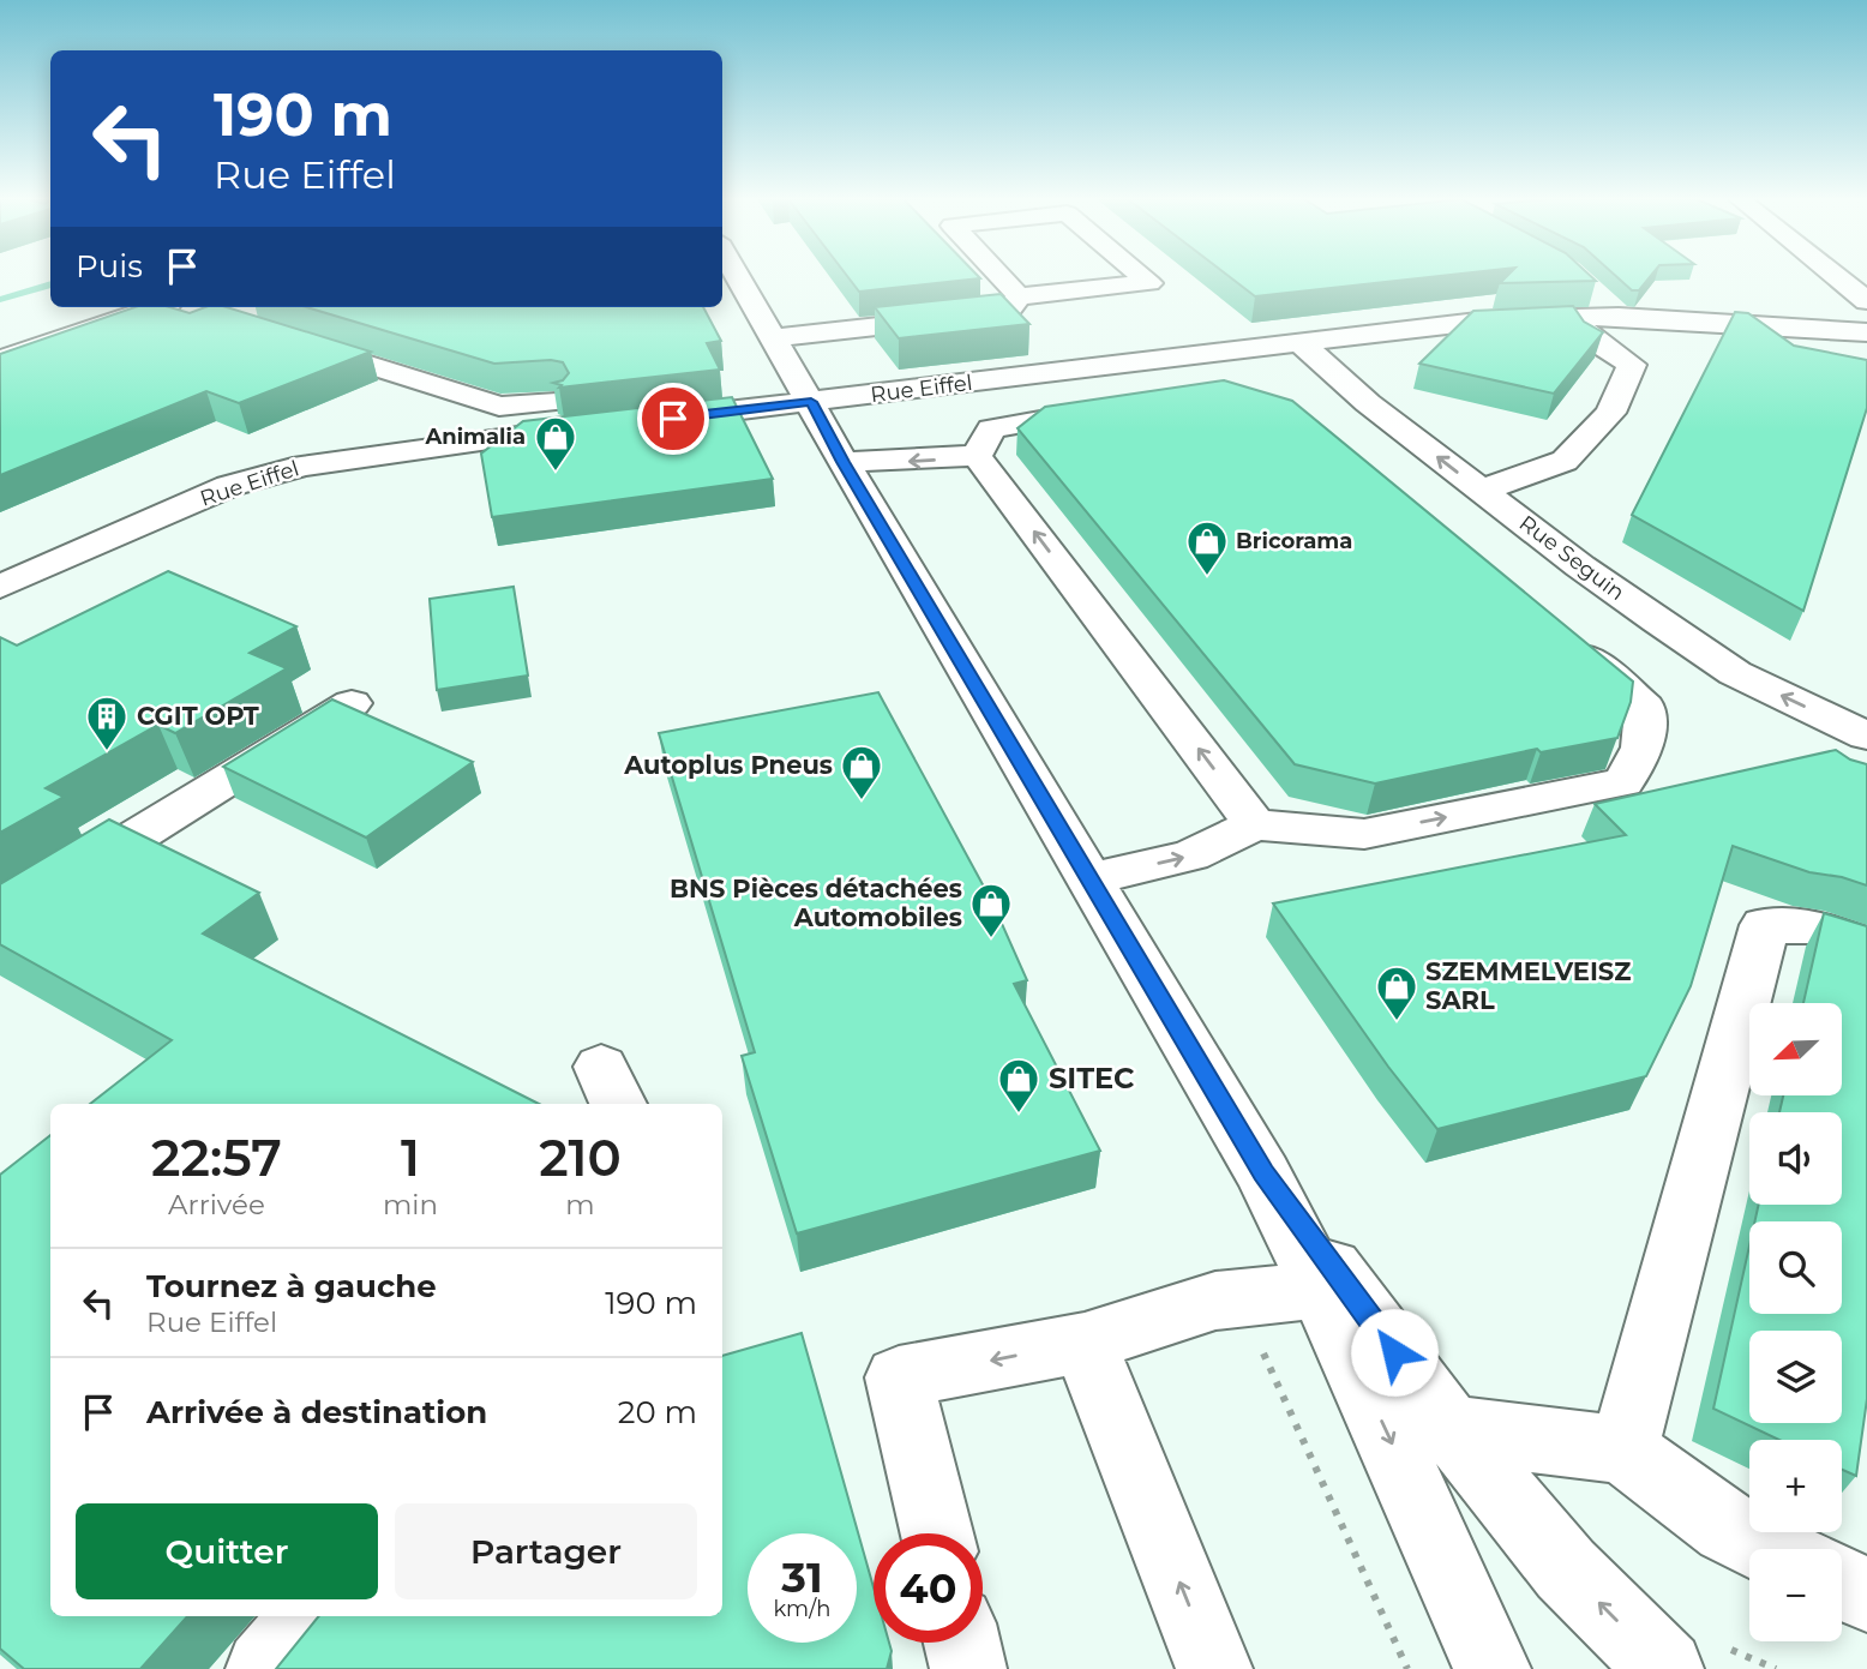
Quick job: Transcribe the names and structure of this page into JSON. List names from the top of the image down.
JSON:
{
  "streets": {
    "street": ["Rue Eiffel", "Rue Seguin"]
  },
  "crossings": [
    ["Rue Eiffel", "Rue Seguin"]
  ],
  "places": {
    "shop": [
      "Animalia",
      "Bricorama",
      "Autoplus Pneus",
      "BNS Pièces détachées Automobiles",
      "SZEMMELVEISZ SARL",
      "SITEC"
    ],
    "building": ["CGIT OPT"]
  },
  "north": "bottom left",
  "page": {
    "turn": ["190 m", "Rue Eiffel"],
    "then": "Puis",
    "map_buttons": ["+", "−"],
    "eta": [
      "22:57",
      "Arrivée",
      "1",
      "min",
      "210",
      "m"
    ],
    "list": [
      {
        "name": "Tournez à gauche",
        "note": "Rue Eiffel",
        "value": "190 m"
      },
      {
        "name": "Arrivée à destination",
        "value": "20 m"
      }
    ],
    "buttons": ["Quitter", "Partager"],
    "speed": "31 km/h",
    "limit": "40"
  }
}
